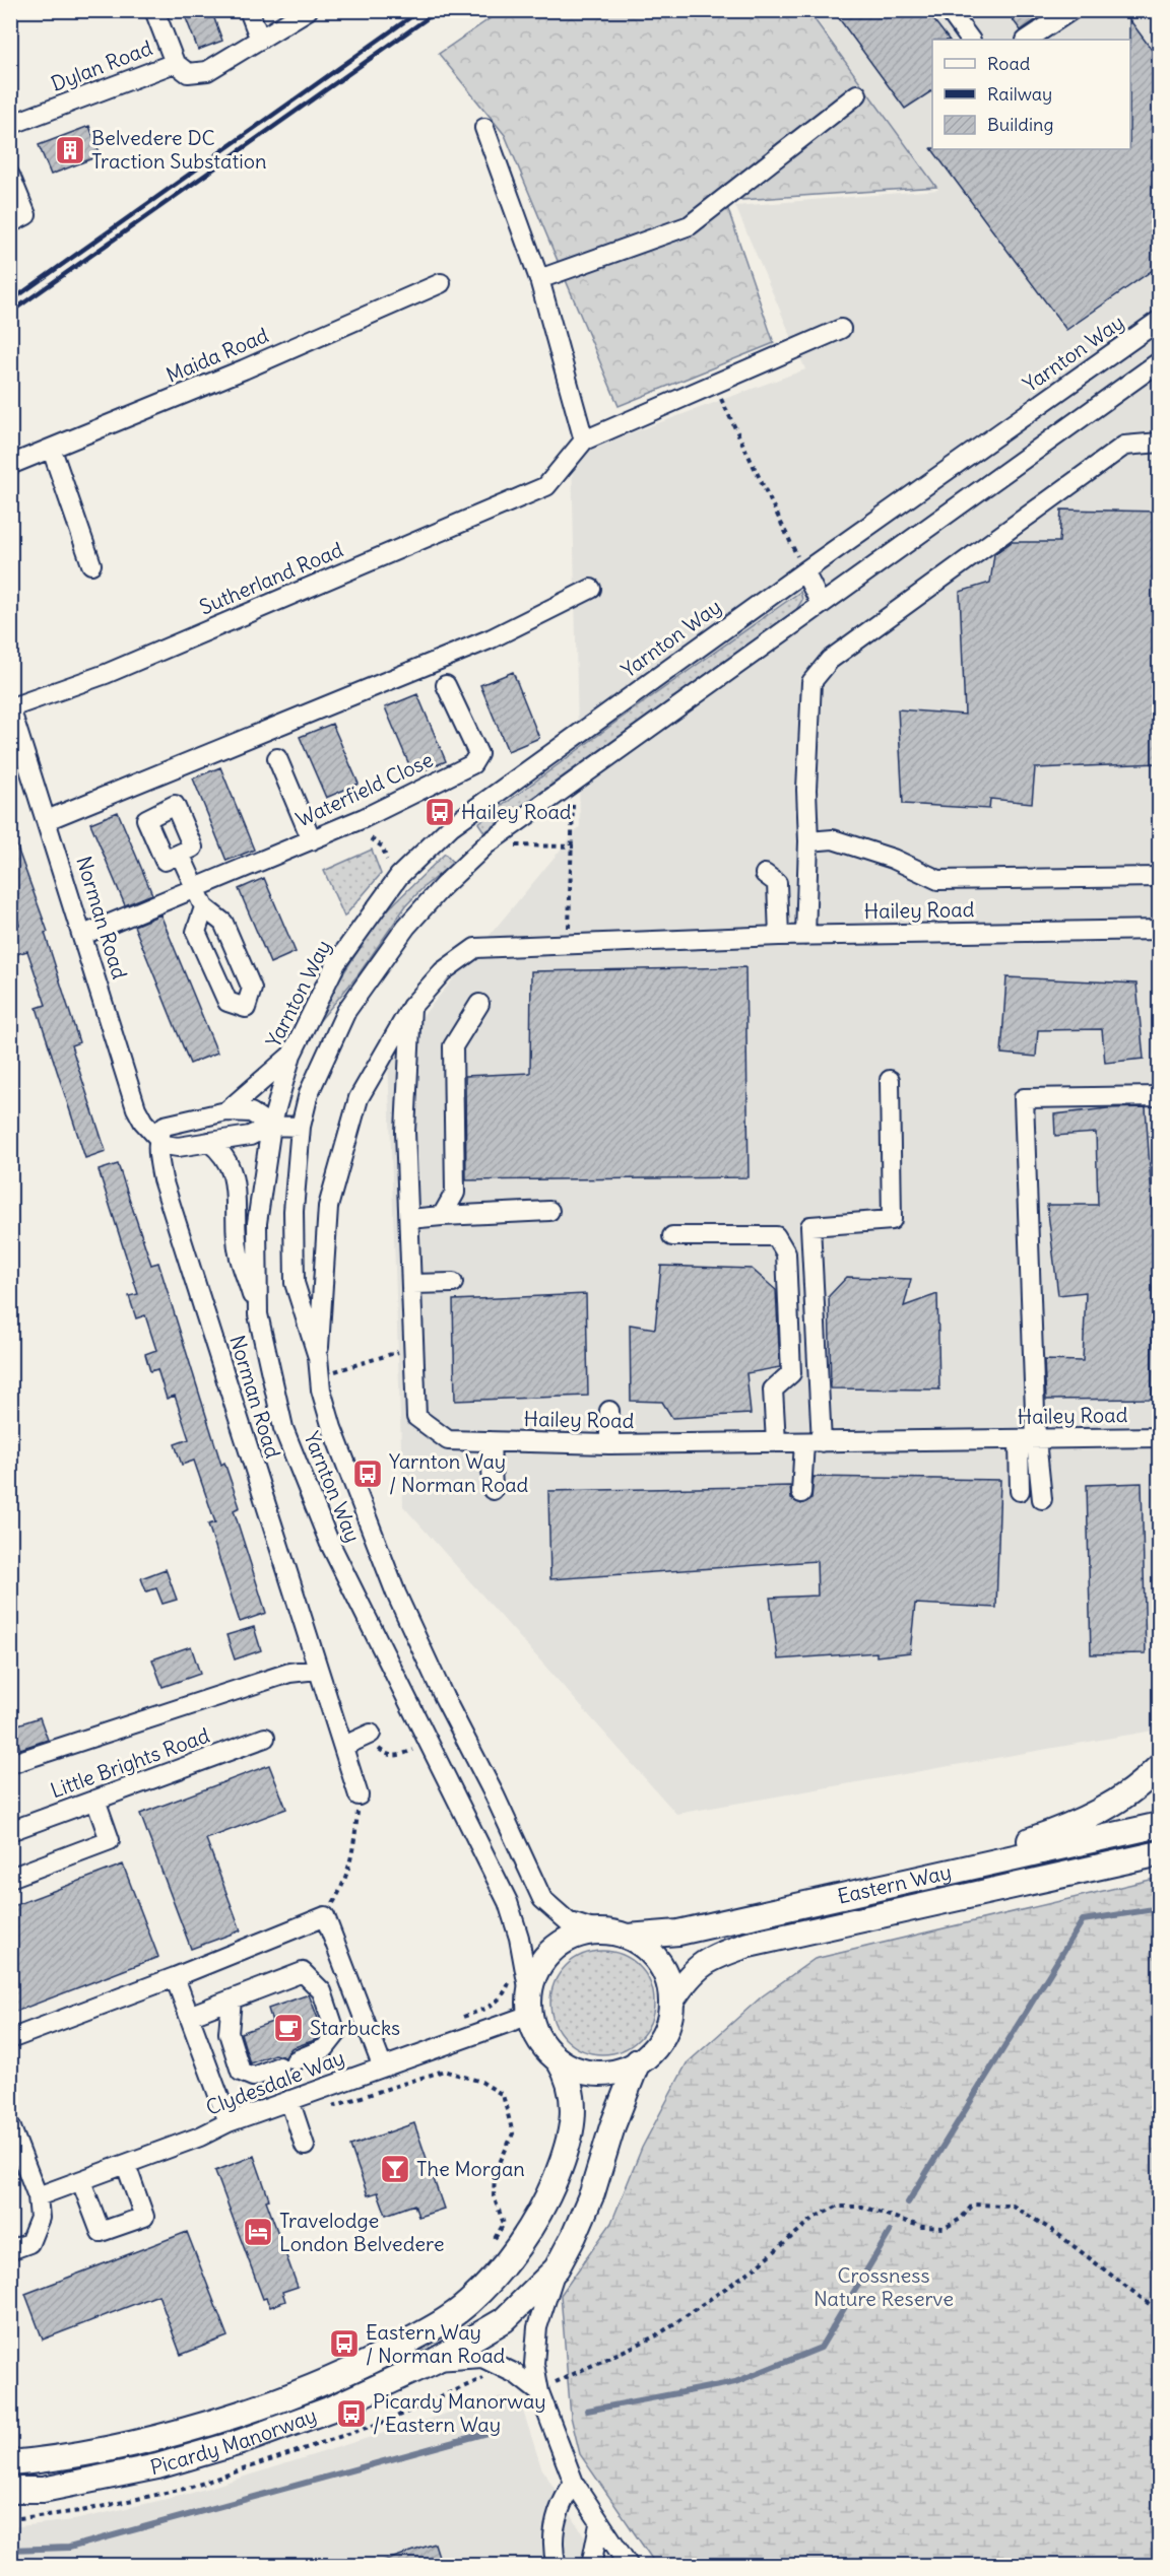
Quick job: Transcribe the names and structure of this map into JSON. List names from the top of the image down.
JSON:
{
  "streets": {
    "main road": ["Eastern Way", "Picardy Manorway"],
    "street": [
      "Dylan Road",
      "Yarnton Way",
      "Maida Road",
      "Sutherland Road",
      "Waterfield Close",
      "Hailey Road",
      "Norman Road",
      "Little Brights Road",
      "Clydesdale Way"
    ]
  },
  "crossings": [
    ["Yarnton Way", "Hailey Road"],
    ["Yarnton Way", "Norman Road"],
    ["Yarnton Way", "Eastern Way"],
    ["Yarnton Way", "Clydesdale Way"],
    ["Yarnton Way", "Picardy Manorway"],
    ["Sutherland Road", "Norman Road"],
    ["Waterfield Close", "Norman Road"],
    ["Eastern Way", "Clydesdale Way"],
    ["Eastern Way", "Picardy Manorway"],
    ["Clydesdale Way", "Picardy Manorway"]
  ],
  "parks": ["Crossness Nature Reserve"],
  "places": {
    "building": ["Belvedere DC Traction Substation"],
    "bus stop": [
      "Hailey Road",
      "Yarnton Way / Norman Road",
      "Eastern Way / Norman Road",
      "Picardy Manorway / Eastern Way"
    ],
    "cafe": ["Starbucks"],
    "bar": ["The Morgan"],
    "hotel": ["Travelodge London Belvedere"]
  },
  "legend": ["Road", "Railway", "Building"]
}
